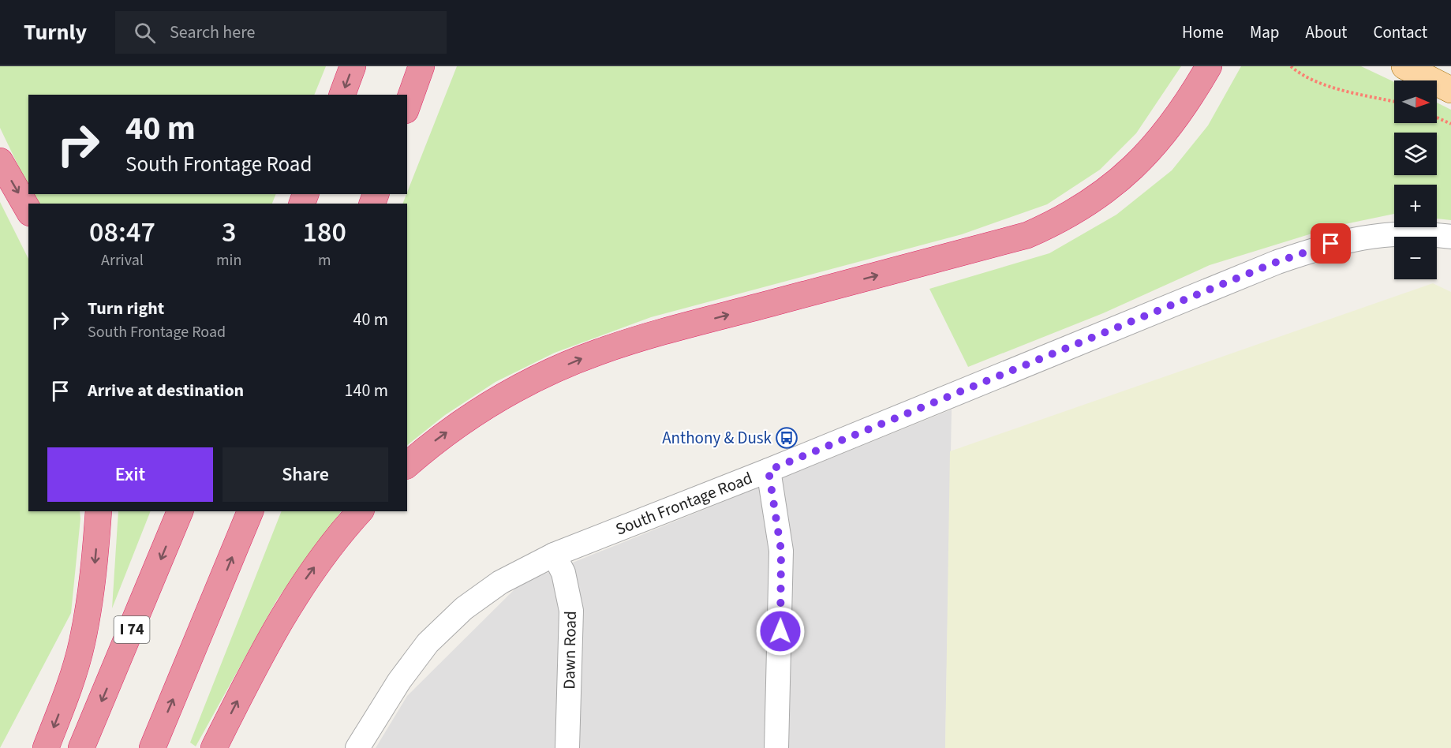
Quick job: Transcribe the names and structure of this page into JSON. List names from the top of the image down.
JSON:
{
  "streets": {
    "highway": ["I 74"],
    "street": ["South Frontage Road", "Dawn Road"]
  },
  "crossings": [
    ["South Frontage Road", "Dawn Road"]
  ],
  "places": {
    "bus stop": ["Anthony & Dusk"]
  },
  "north": "right",
  "page": {
    "header": "Turnly",
    "search": "Search here",
    "nav": [
      "Home",
      "Map",
      "About",
      "Contact"
    ],
    "map_buttons": ["+", "−"],
    "turn": ["40 m", "South Frontage Road"],
    "eta": [
      "08:47",
      "Arrival",
      "3",
      "min",
      "180",
      "m"
    ],
    "list": [
      {
        "name": "Turn right",
        "note": "South Frontage Road",
        "value": "40 m"
      },
      {
        "name": "Arrive at destination",
        "value": "140 m"
      }
    ],
    "buttons": ["Exit", "Share"]
  }
}
